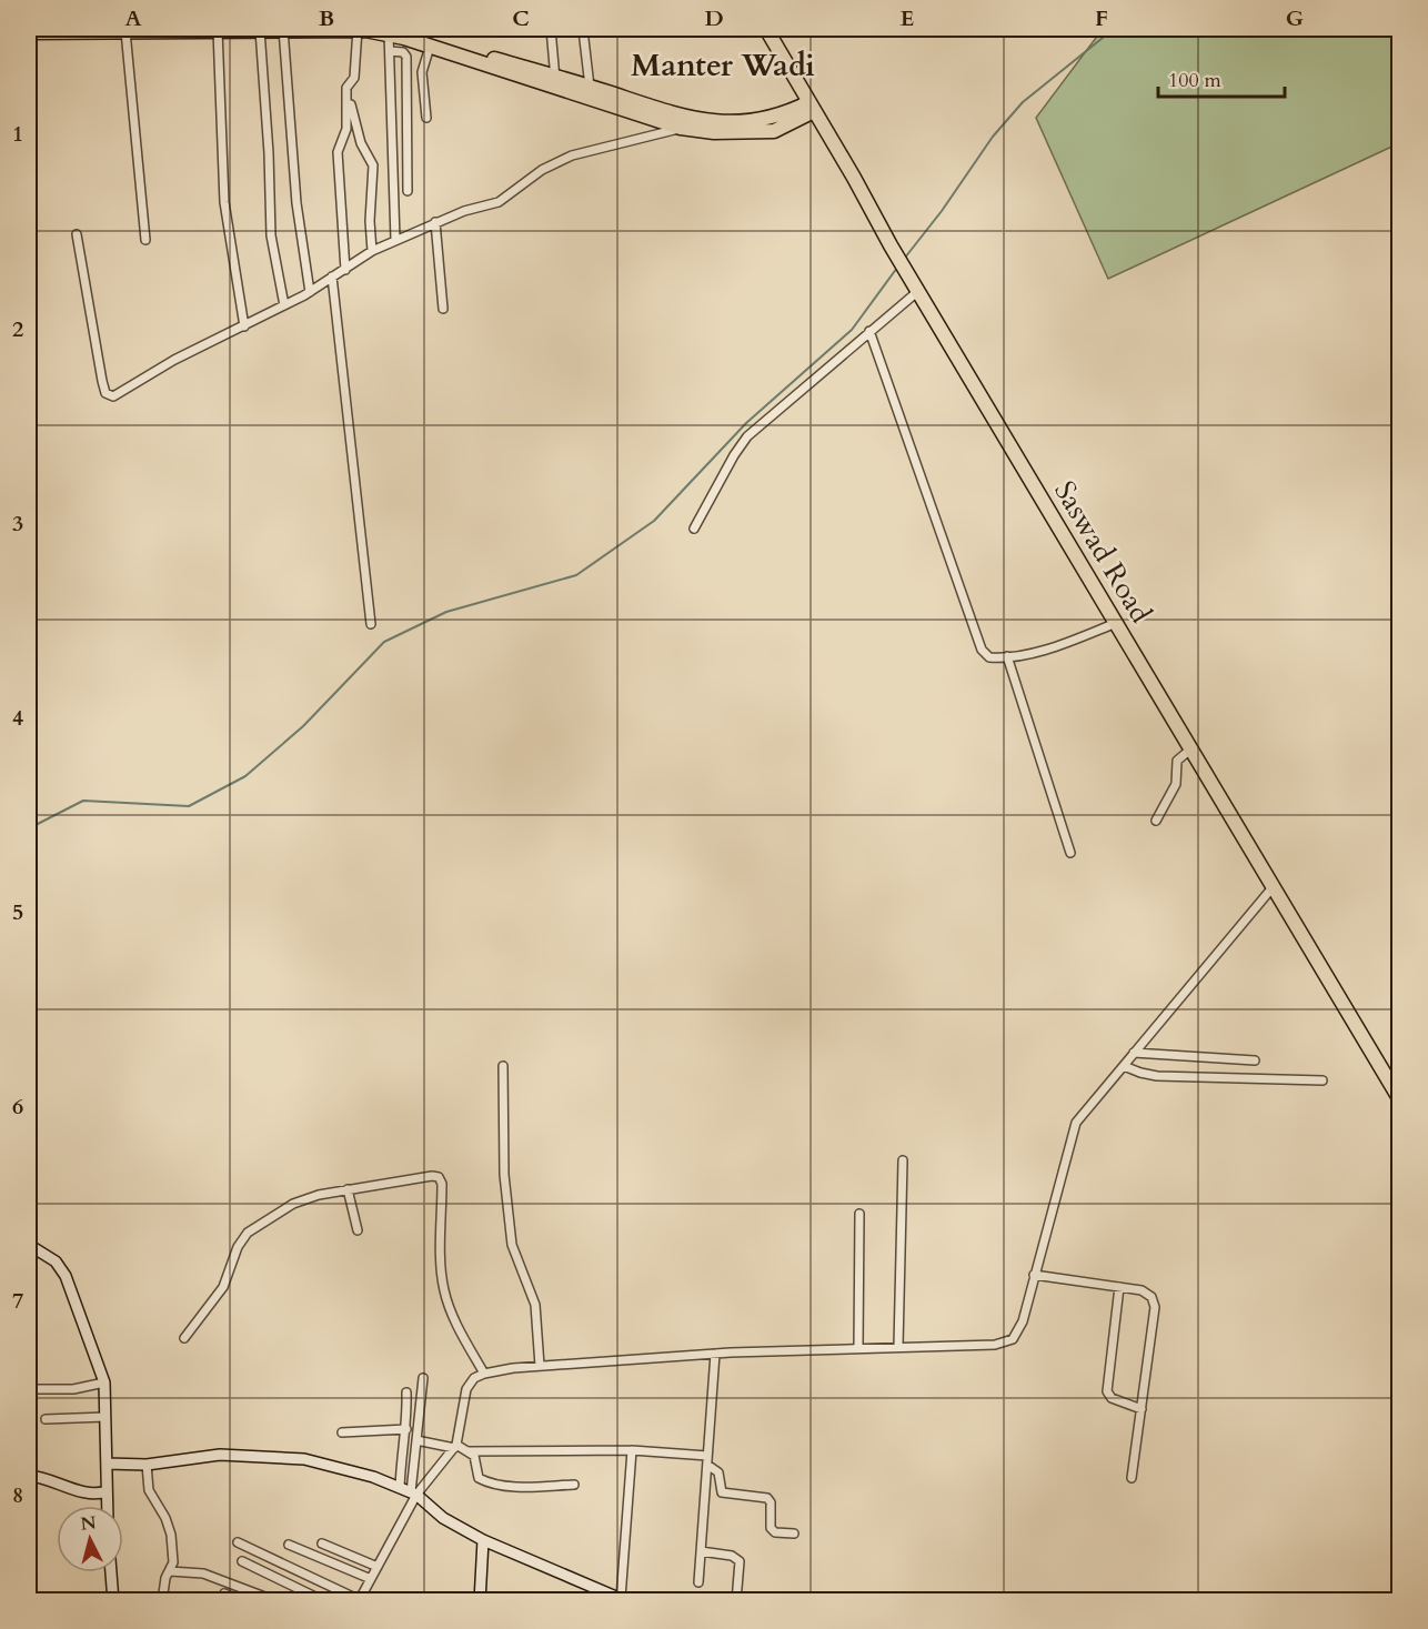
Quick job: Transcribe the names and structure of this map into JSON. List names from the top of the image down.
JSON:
{
  "streets": {
    "highway": ["Saswad Road"]
  },
  "districts": ["Manter Wadi"],
  "scale_bar": "100 m",
  "north": "top",
  "grid": {
    "columns": [
      "A",
      "B",
      "C",
      "D",
      "E",
      "F",
      "G"
    ],
    "rows": [
      "1",
      "2",
      "3",
      "4",
      "5",
      "6",
      "7",
      "8"
    ]
  }
}
